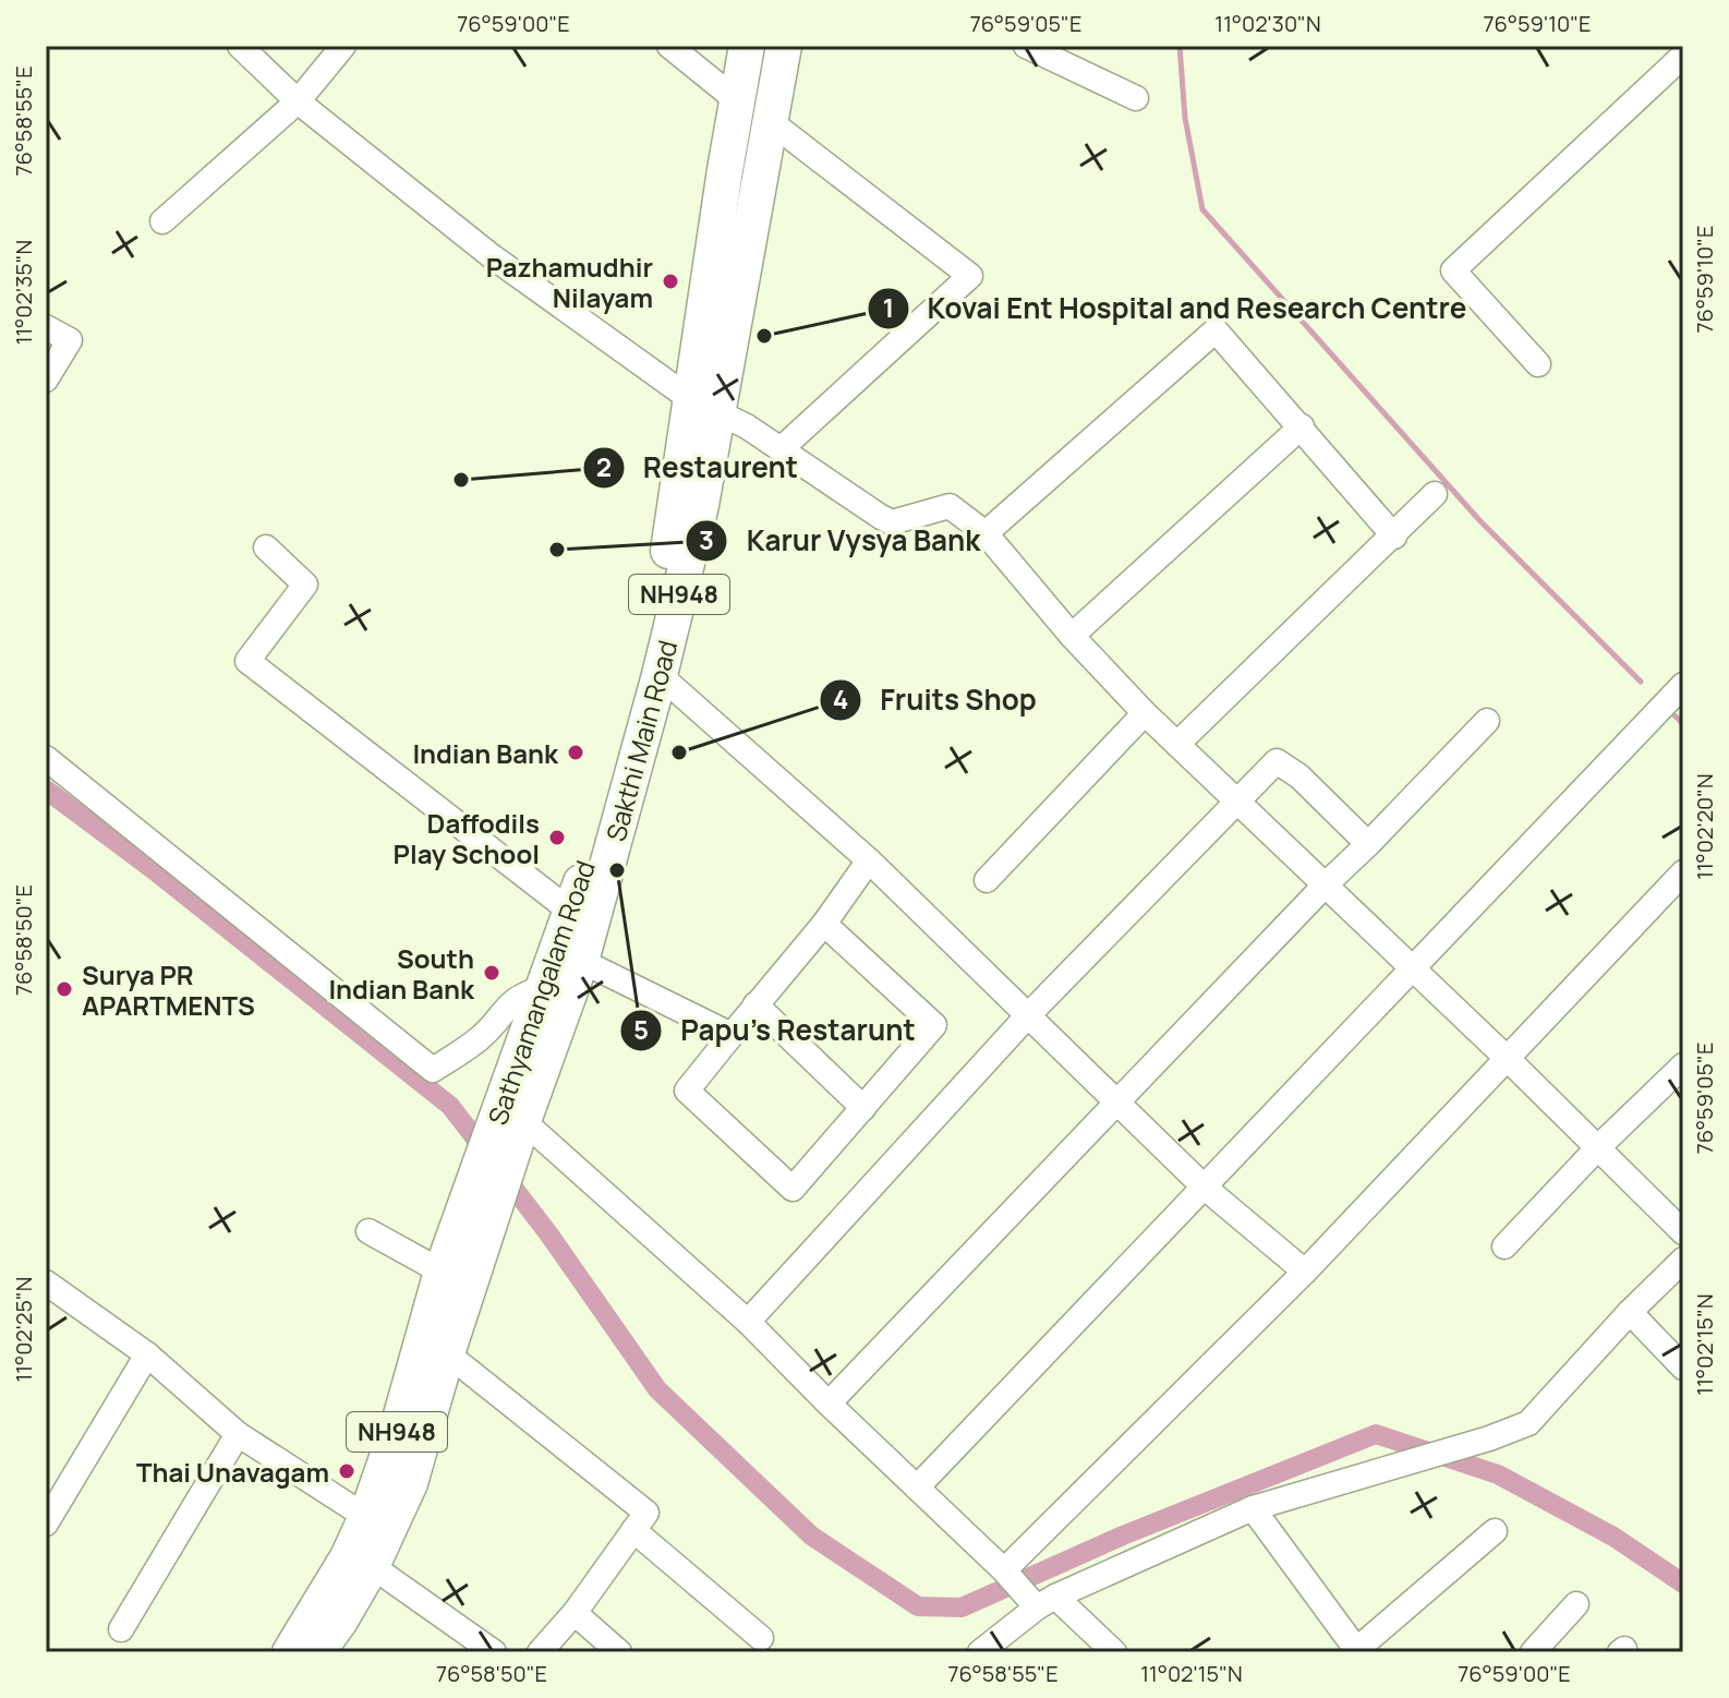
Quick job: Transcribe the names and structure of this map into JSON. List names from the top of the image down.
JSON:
{
  "streets": {
    "highway": ["NH948", "Sakthi Main Road", "Sathyamangalam Road"]
  },
  "crossings": [
    ["NH948", "Sakthi Main Road"],
    ["Sakthi Main Road", "Sathyamangalam Road"]
  ],
  "places": [
    "Pazhamudhir Nilayam",
    "Kovai Ent Hospital and Research Centre",
    "Restaurent",
    "Karur Vysya Bank",
    "Indian Bank",
    "Fruits Shop",
    "Daffodils Play School",
    "Papu's Restarunt",
    "South Indian Bank",
    "Surya PR APARTMENTS",
    "Thai Unavagam"
  ],
  "coordinates": [
    "76°59'00\"E",
    "76°59'05\"E",
    "11°02'30\"N",
    "76°59'10\"E",
    "76°58'55\"E",
    "11°02'35\"N",
    "11°02'20\"N",
    "76°58'50\"E",
    "11°02'25\"N",
    "11°02'15\"N"
  ]
}
